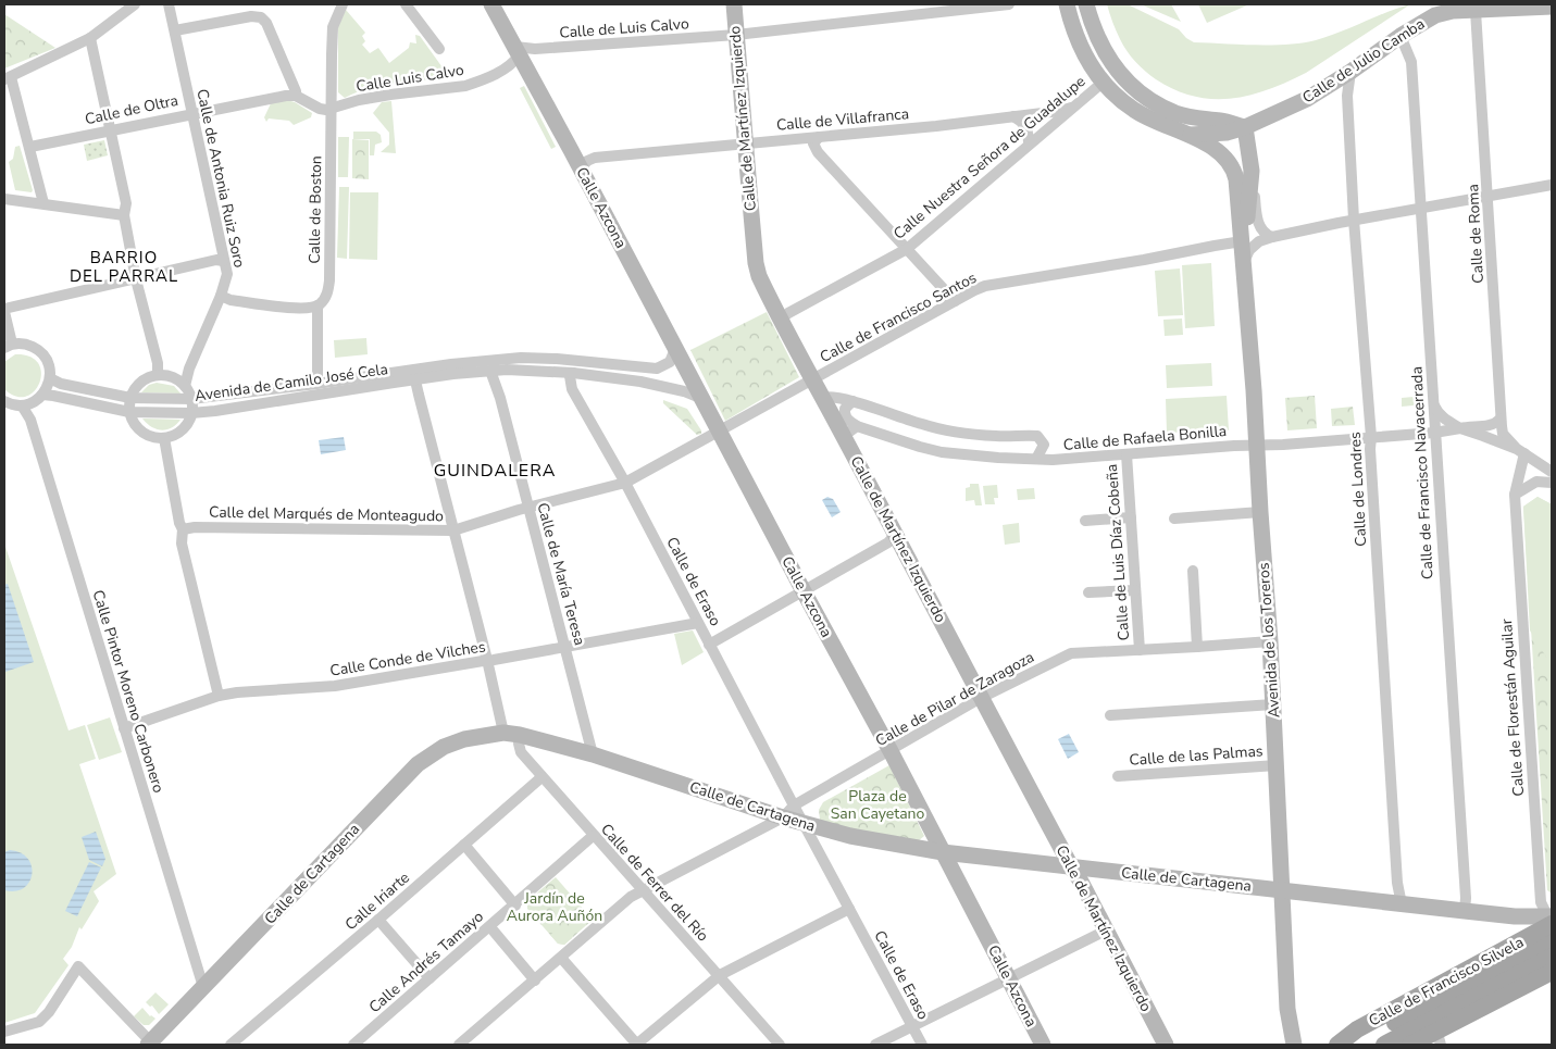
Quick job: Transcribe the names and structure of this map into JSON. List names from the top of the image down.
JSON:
{
  "streets": {
    "main road": ["Calle de Francisco Silvela"],
    "street": [
      "Calle de Luis Calvo",
      "Calle de Julio Camba",
      "Calle Luis Calvo",
      "Calle de Oltra",
      "Calle de Martínez Izquierdo",
      "Calle de Villafranca",
      "Calle Nuestra Señora de Guadalupe",
      "Calle de Antonia Ruiz Soro",
      "Calle Azcona",
      "Calle de Boston",
      "Calle de Roma",
      "Calle de Francisco Santos",
      "Avenida de Camilo José Cela",
      "Calle de Rafaela Bonilla",
      "Calle de Francisco Navacerrada",
      "Calle de Londres",
      "Calle del Marqués de Monteagudo",
      "Calle de Luis Díaz Cobeña",
      "Calle de María Teresa",
      "Calle de Eraso",
      "Avenida de los Toreros",
      "Calle Conde de Vilches",
      "Calle Pintor Moreno Carbonero",
      "Calle de Pilar de Zaragoza",
      "Calle de Florestán Aguilar",
      "Calle de las Palmas",
      "Calle de Cartagena",
      "Calle de Ferrer del Río",
      "Calle Iriarte",
      "Calle Andrés Tamayo"
    ]
  },
  "crossings": [
    ["Calle de Luis Calvo", "Calle Luis Calvo"],
    ["Calle de Luis Calvo", "Calle de Martínez Izquierdo"],
    ["Calle de Luis Calvo", "Calle Azcona"],
    ["Calle de Julio Camba", "Calle de Roma"],
    ["Calle de Julio Camba", "Calle de Francisco Navacerrada"],
    ["Calle de Julio Camba", "Calle de Londres"],
    ["Calle de Julio Camba", "Avenida de los Toreros"],
    ["Calle Luis Calvo", "Calle Azcona"],
    ["Calle Luis Calvo", "Calle de Boston"],
    ["Calle de Oltra", "Calle de Antonia Ruiz Soro"],
    ["Calle de Martínez Izquierdo", "Calle de Villafranca"],
    ["Calle de Martínez Izquierdo", "Calle Nuestra Señora de Guadalupe"],
    ["Calle de Martínez Izquierdo", "Calle de Francisco Santos"],
    ["Calle de Martínez Izquierdo", "Calle de Rafaela Bonilla"],
    ["Calle de Martínez Izquierdo", "Calle de Pilar de Zaragoza"],
    ["Calle de Martínez Izquierdo", "Calle de Cartagena"],
    ["Calle de Villafranca", "Calle Nuestra Señora de Guadalupe"],
    ["Calle de Villafranca", "Calle Azcona"],
    ["Calle Nuestra Señora de Guadalupe", "Avenida de los Toreros"],
    ["Calle Azcona", "Calle de Francisco Santos"],
    ["Calle Azcona", "Avenida de Camilo José Cela"],
    ["Calle Azcona", "Calle de Pilar de Zaragoza"],
    ["Calle Azcona", "Calle de Cartagena"],
    ["Calle de Boston", "Avenida de Camilo José Cela"],
    ["Calle de Roma", "Calle de Rafaela Bonilla"],
    ["Calle de Roma", "Calle de Florestán Aguilar"],
    ["Calle de Francisco Santos", "Calle del Marqués de Monteagudo"],
    ["Calle de Francisco Santos", "Calle de Eraso"],
    ["Calle de Francisco Santos", "Avenida de los Toreros"],
    ["Avenida de Camilo José Cela", "Calle de María Teresa"],
    ["Avenida de Camilo José Cela", "Calle de Eraso"],
    ["Calle de Rafaela Bonilla", "Calle de Francisco Navacerrada"],
    ["Calle de Rafaela Bonilla", "Calle de Londres"],
    ["Calle de Rafaela Bonilla", "Calle de Luis Díaz Cobeña"],
    ["Calle de Rafaela Bonilla", "Avenida de los Toreros"],
    ["Calle de Francisco Navacerrada", "Calle de Cartagena"],
    ["Calle de Londres", "Calle de Cartagena"],
    ["Calle del Marqués de Monteagudo", "Calle de María Teresa"],
    ["Calle del Marqués de Monteagudo", "Calle de Eraso"],
    ["Calle de Luis Díaz Cobeña", "Calle de Pilar de Zaragoza"],
    ["Calle de María Teresa", "Calle Conde de Vilches"],
    ["Calle de María Teresa", "Calle de Cartagena"],
    ["Calle de Eraso", "Calle Conde de Vilches"],
    ["Calle de Eraso", "Calle de Pilar de Zaragoza"],
    ["Calle de Eraso", "Calle de Cartagena"],
    ["Avenida de los Toreros", "Calle de Pilar de Zaragoza"],
    ["Avenida de los Toreros", "Calle de las Palmas"],
    ["Avenida de los Toreros", "Calle de Cartagena"],
    ["Calle Conde de Vilches", "Calle Pintor Moreno Carbonero"],
    ["Calle Pintor Moreno Carbonero", "Calle de Cartagena"],
    ["Calle de Pilar de Zaragoza", "Calle de Cartagena"],
    ["Calle de Pilar de Zaragoza", "Calle de Ferrer del Río"],
    ["Calle de Florestán Aguilar", "Calle de Cartagena"],
    ["Calle de Florestán Aguilar", "Calle de Francisco Silvela"],
    ["Calle de Cartagena", "Calle de Ferrer del Río"],
    ["Calle de Cartagena", "Calle de Francisco Silvela"],
    ["Calle de Ferrer del Río", "Calle Iriarte"],
    ["Calle de Ferrer del Río", "Calle Andrés Tamayo"]
  ],
  "districts": ["BARRIO DEL PARRAL", "GUINDALERA"],
  "parks": ["Plaza de San Cayetano", "Jardín de Aurora Auñón"]
}
